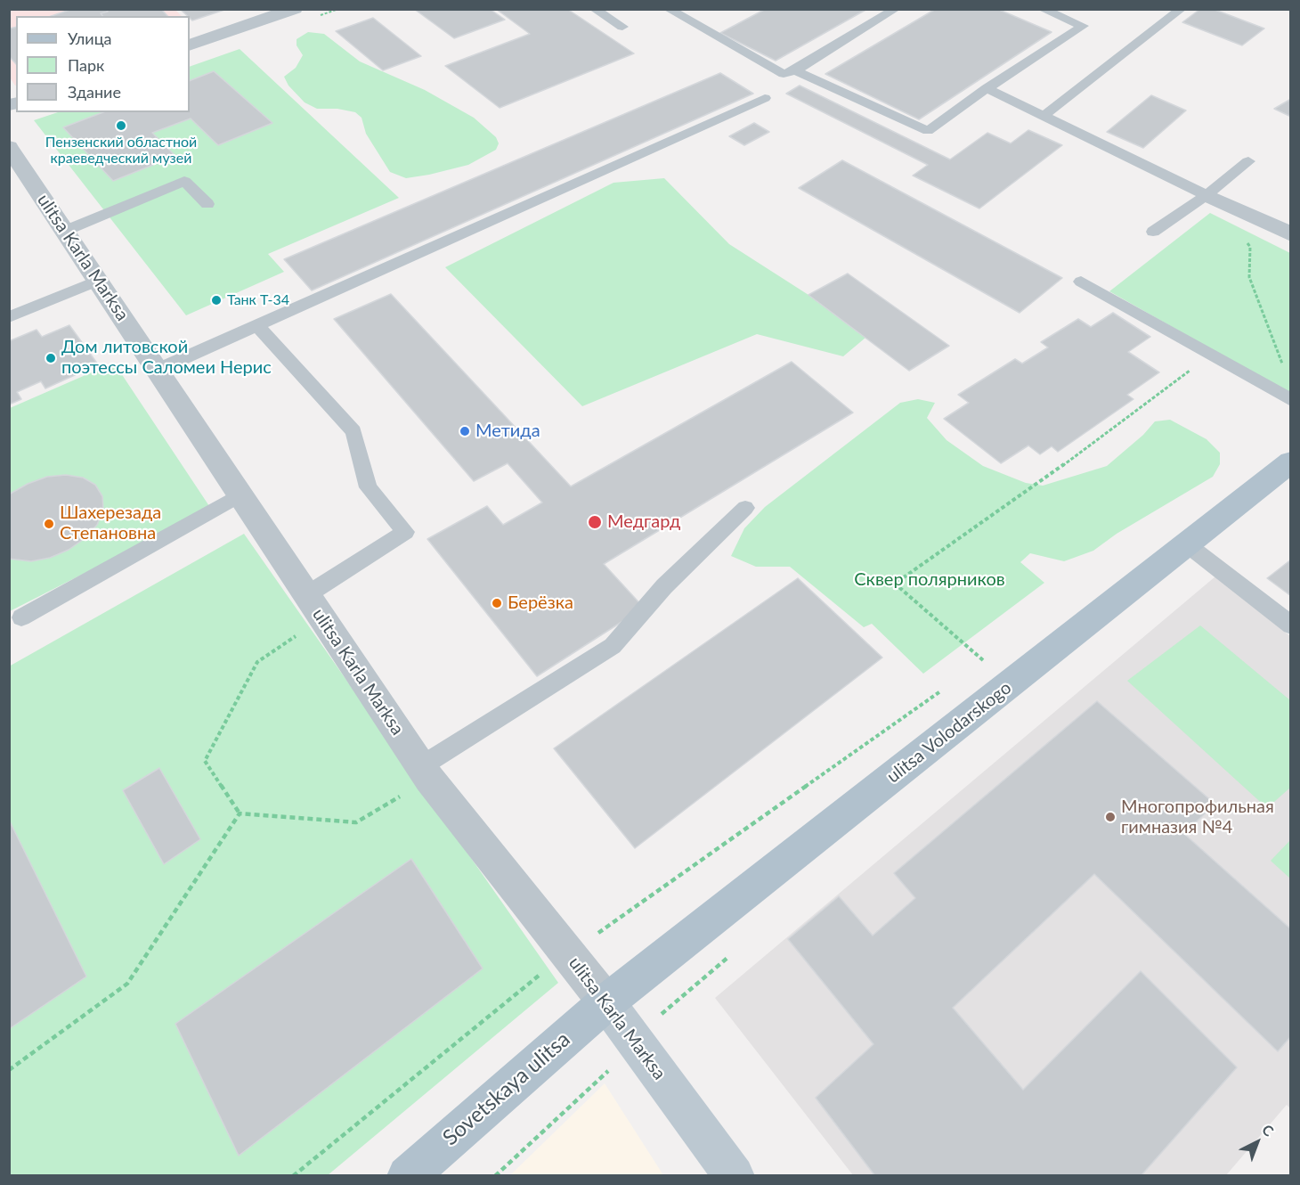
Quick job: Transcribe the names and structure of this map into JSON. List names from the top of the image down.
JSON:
{
  "streets": {
    "main road": ["ulitsa Karla Marksa", "ulitsa Volodarskogo", "Sovetskaya ulitsa"]
  },
  "crossings": [
    ["ulitsa Karla Marksa", "ulitsa Volodarskogo"],
    ["ulitsa Karla Marksa", "Sovetskaya ulitsa"],
    ["ulitsa Volodarskogo", "Sovetskaya ulitsa"]
  ],
  "parks": ["Сквер полярников"],
  "places": [
    "Пензенский областной краеведческий музей",
    "Танк Т-34",
    "Дом литовской поэтессы Саломеи Нерис",
    "Метида",
    "Медгард",
    "Шахерезада Степановна",
    "Берёзка",
    "Многопрофильная гимназия №4"
  ],
  "legend": ["Улица", "Парк", "Здание"],
  "north": "top right"
}
